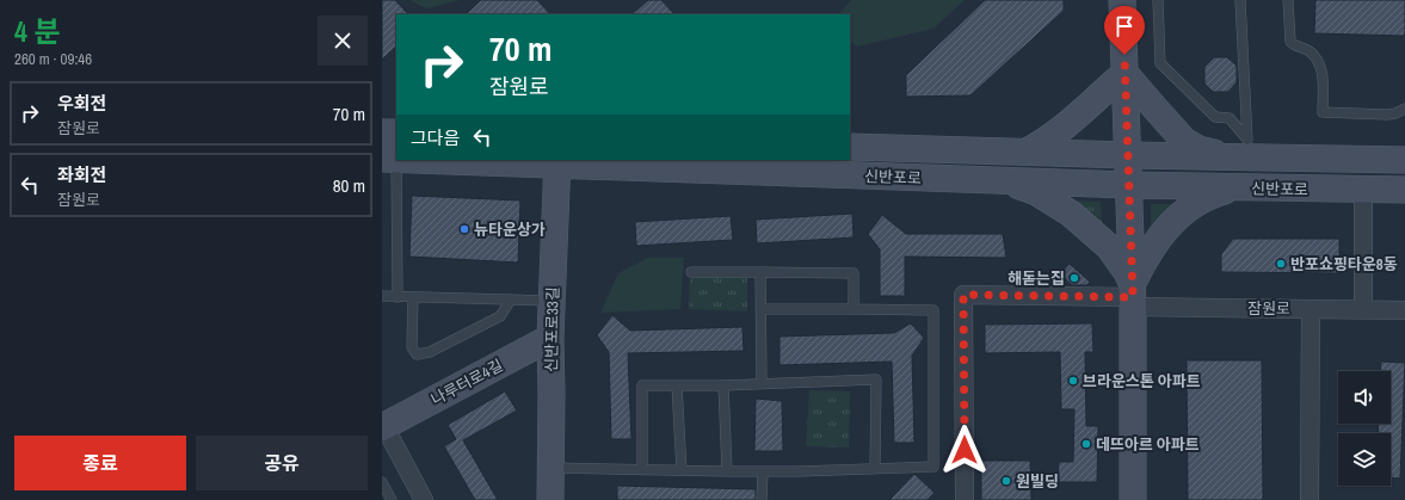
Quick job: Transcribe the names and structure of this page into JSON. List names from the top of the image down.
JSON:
{
  "streets": {
    "main road": ["신반포로", "신반포로33길", "나루터로4길"],
    "street": ["잠원로"]
  },
  "crossings": [
    ["신반포로", "신반포로33길"],
    ["신반포로33길", "나루터로4길"]
  ],
  "places": [
    "뉴타운상가",
    "반포쇼핑타운8동",
    "해돋는집",
    "브라운스톤 아파트",
    "데뜨아르 아파트",
    "원빌딩"
  ],
  "page": {
    "heading": ["4 분", "260 m · 09:46"],
    "turn": ["70 m", "잠원로"],
    "list": [
      {
        "name": "우회전",
        "note": "잠원로",
        "value": "70 m"
      },
      {
        "name": "좌회전",
        "note": "잠원로",
        "value": "80 m"
      }
    ],
    "then": "그다음",
    "buttons": ["종료", "공유"]
  }
}
